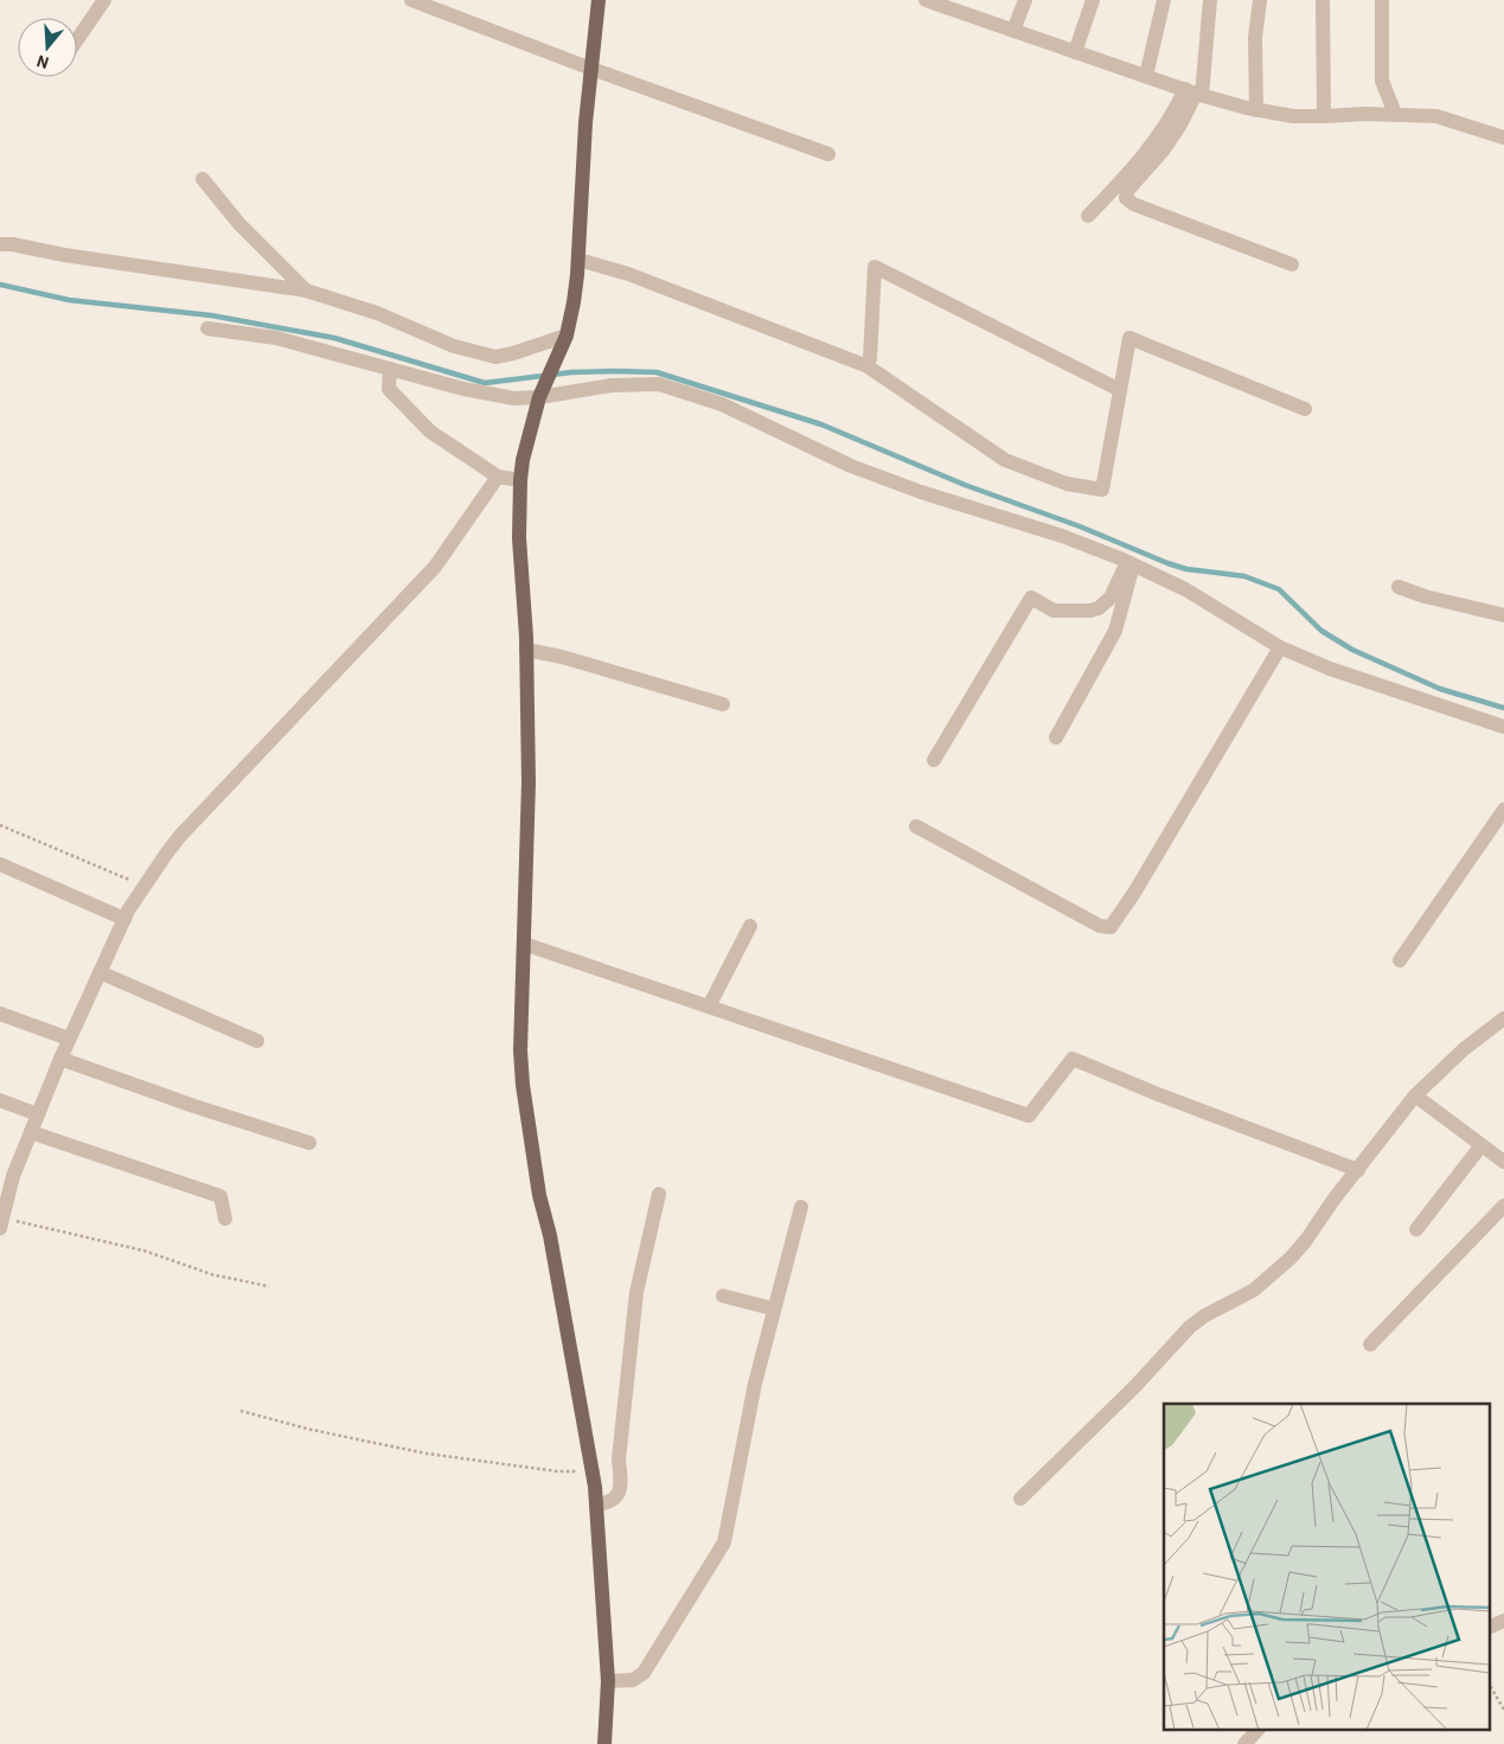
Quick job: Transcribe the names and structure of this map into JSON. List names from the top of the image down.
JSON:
{
  "north": "bottom"
}
